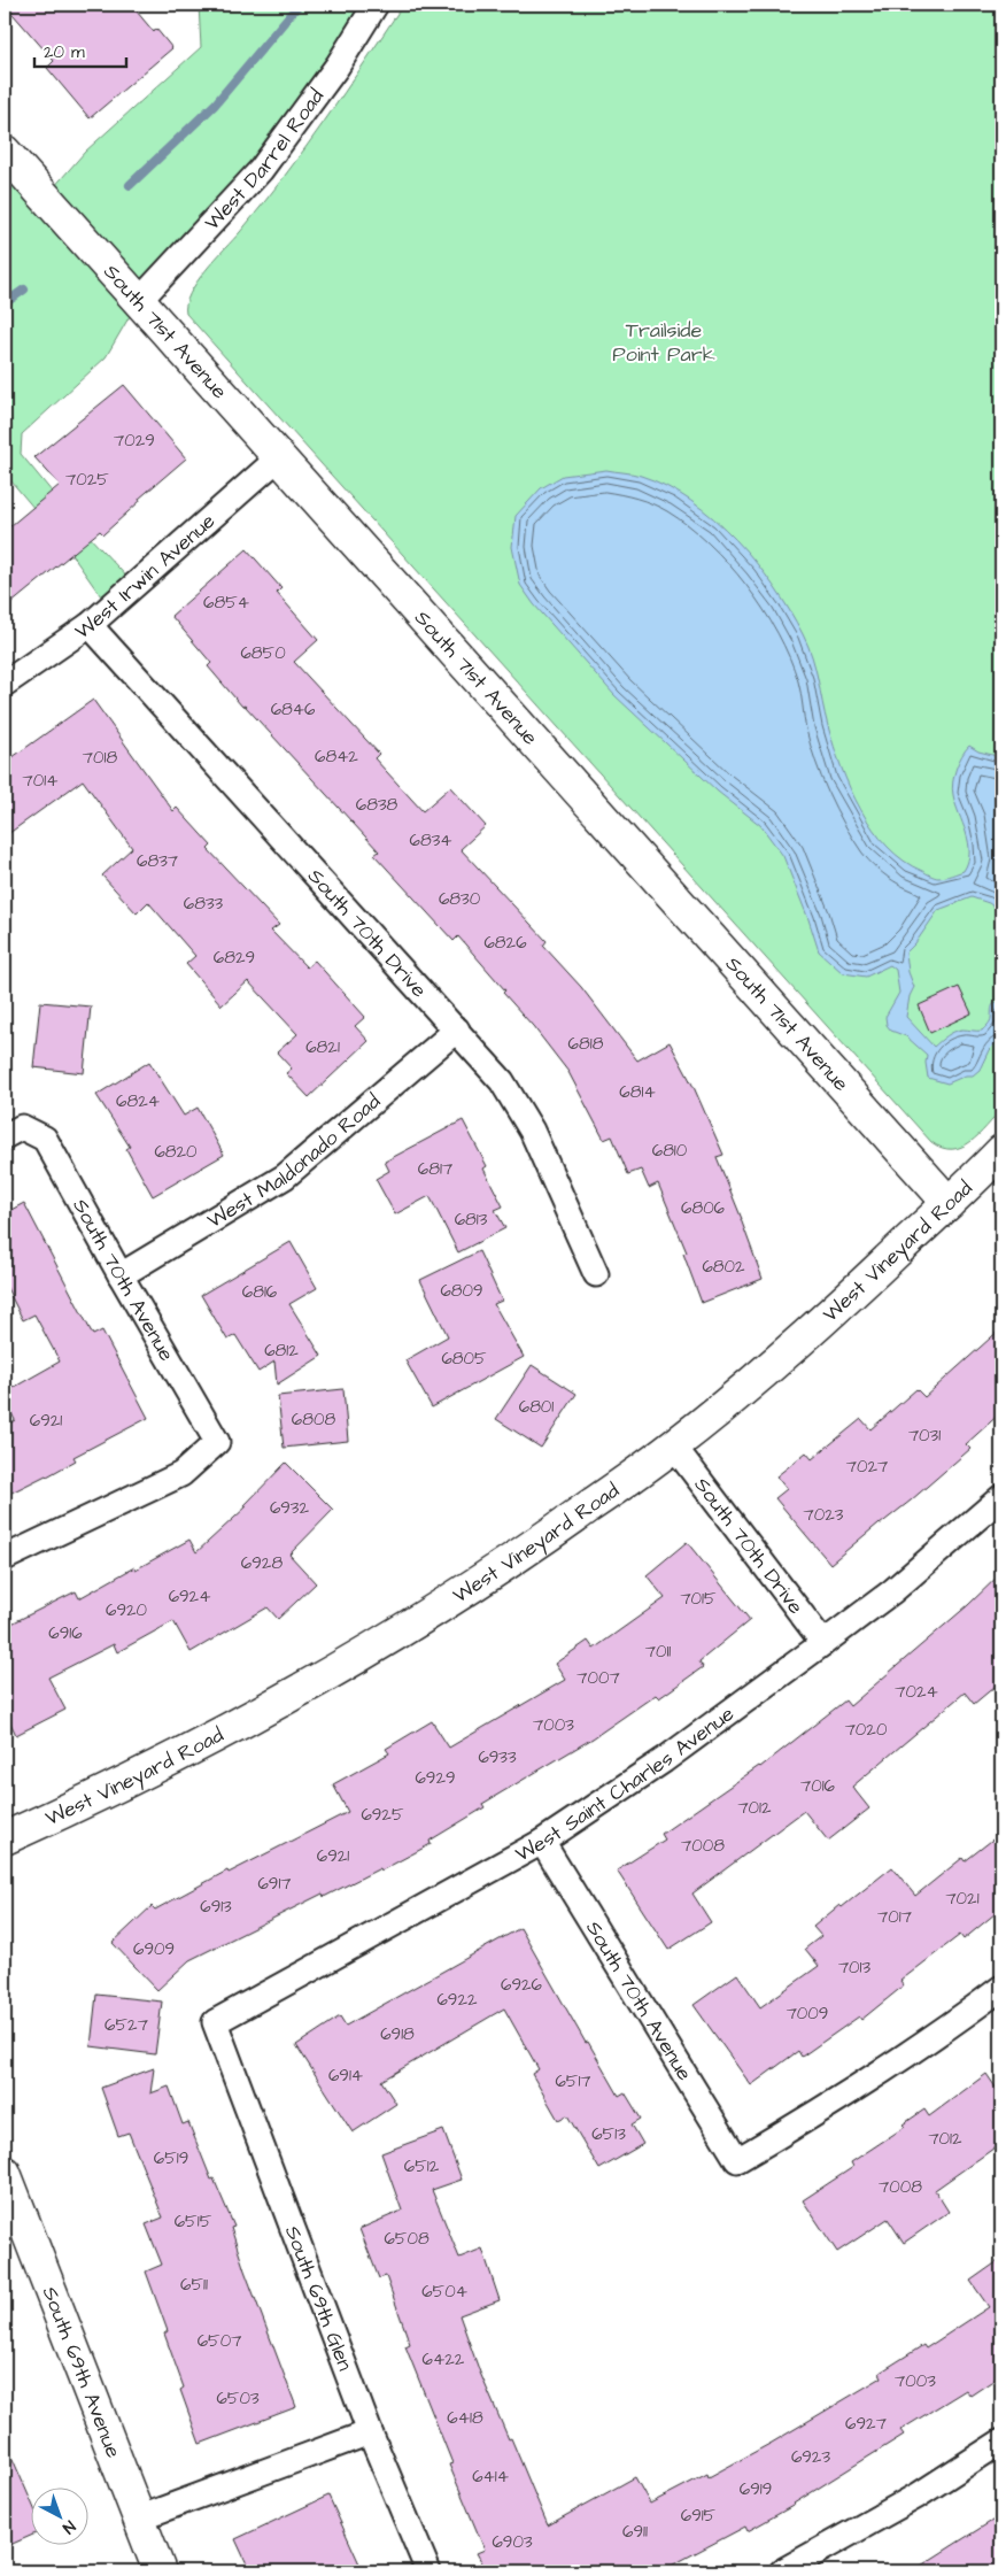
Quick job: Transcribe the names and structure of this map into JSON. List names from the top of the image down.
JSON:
{
  "streets": {
    "street": [
      "West Darrel Road",
      "South 71st Avenue",
      "West Irwin Avenue",
      "South 70th Drive",
      "West Maldonado Road",
      "West Vineyard Road",
      "South 70th Avenue",
      "West Saint Charles Avenue",
      "South 69th Glen",
      "South 69th Avenue"
    ]
  },
  "crossings": [
    ["West Darrel Road", "South 71st Avenue"],
    ["South 71st Avenue", "West Irwin Avenue"],
    ["South 71st Avenue", "West Vineyard Road"],
    ["West Irwin Avenue", "South 70th Drive"],
    ["South 70th Drive", "West Maldonado Road"],
    ["South 70th Drive", "West Vineyard Road"],
    ["South 70th Drive", "West Saint Charles Avenue"],
    ["West Maldonado Road", "South 70th Avenue"],
    ["South 70th Avenue", "West Saint Charles Avenue"],
    ["West Saint Charles Avenue", "South 69th Glen"]
  ],
  "parks": ["Trailside Point Park"],
  "house_numbers": [
    "7029",
    "7025",
    "6854",
    "6850",
    "6846",
    "6842",
    "7018",
    "7014",
    "6838",
    "6834",
    "6837",
    "6830",
    "6833",
    "6826",
    "6829",
    "6818",
    "6821",
    "6814",
    "6824",
    "6810",
    "6820",
    "6817",
    "6806",
    "6813",
    "6802",
    "6809",
    "6816",
    "6812",
    "6805",
    "6801",
    "6808",
    "6921",
    "7031",
    "7027",
    "6932",
    "7023",
    "6928",
    "6924",
    "7015",
    "6920",
    "6916",
    "7011",
    "7007",
    "7024",
    "7003",
    "7020",
    "6933",
    "6929",
    "7016",
    "7012",
    "6925",
    "7008",
    "6921",
    "6917",
    "7021",
    "6913",
    "7017",
    "6909",
    "7013",
    "6926",
    "6922",
    "7009",
    "6527",
    "6918",
    "6914",
    "6517",
    "6513",
    "7012",
    "6519",
    "6512",
    "7008",
    "6515",
    "6508",
    "6511",
    "6504",
    "6507",
    "6422",
    "7003",
    "6503",
    "6418",
    "6927",
    "6923",
    "6414",
    "6919",
    "6915",
    "6911",
    "6903"
  ],
  "scale_bar": "20 m",
  "north": "bottom right"
}
